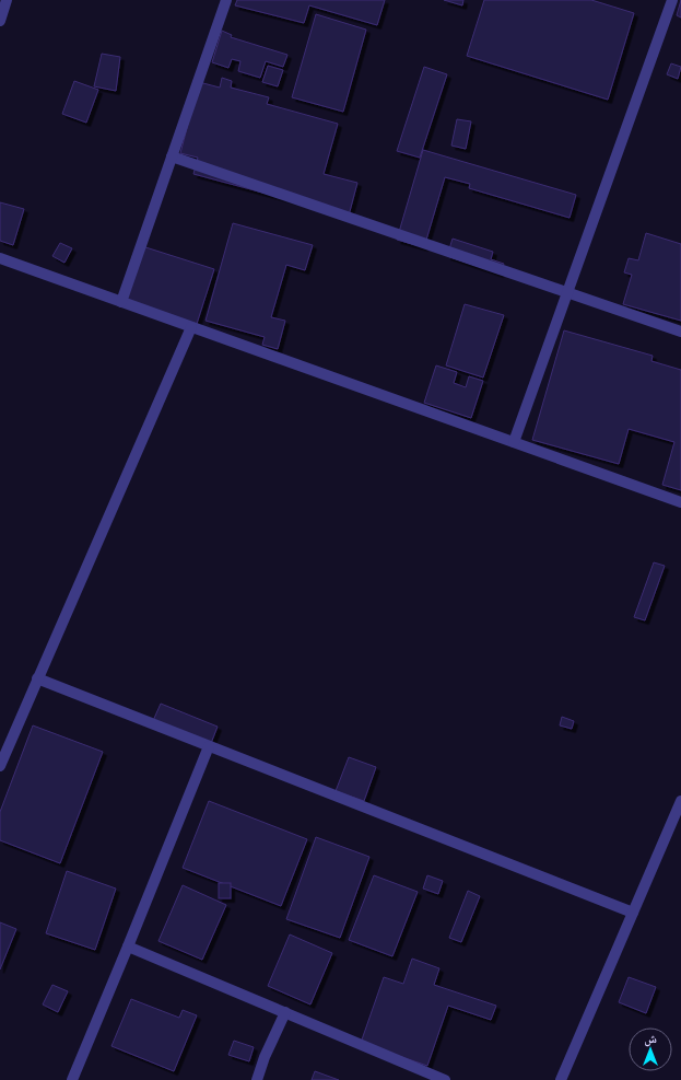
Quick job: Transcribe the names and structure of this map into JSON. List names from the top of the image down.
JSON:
{
  "north": "top"
}
